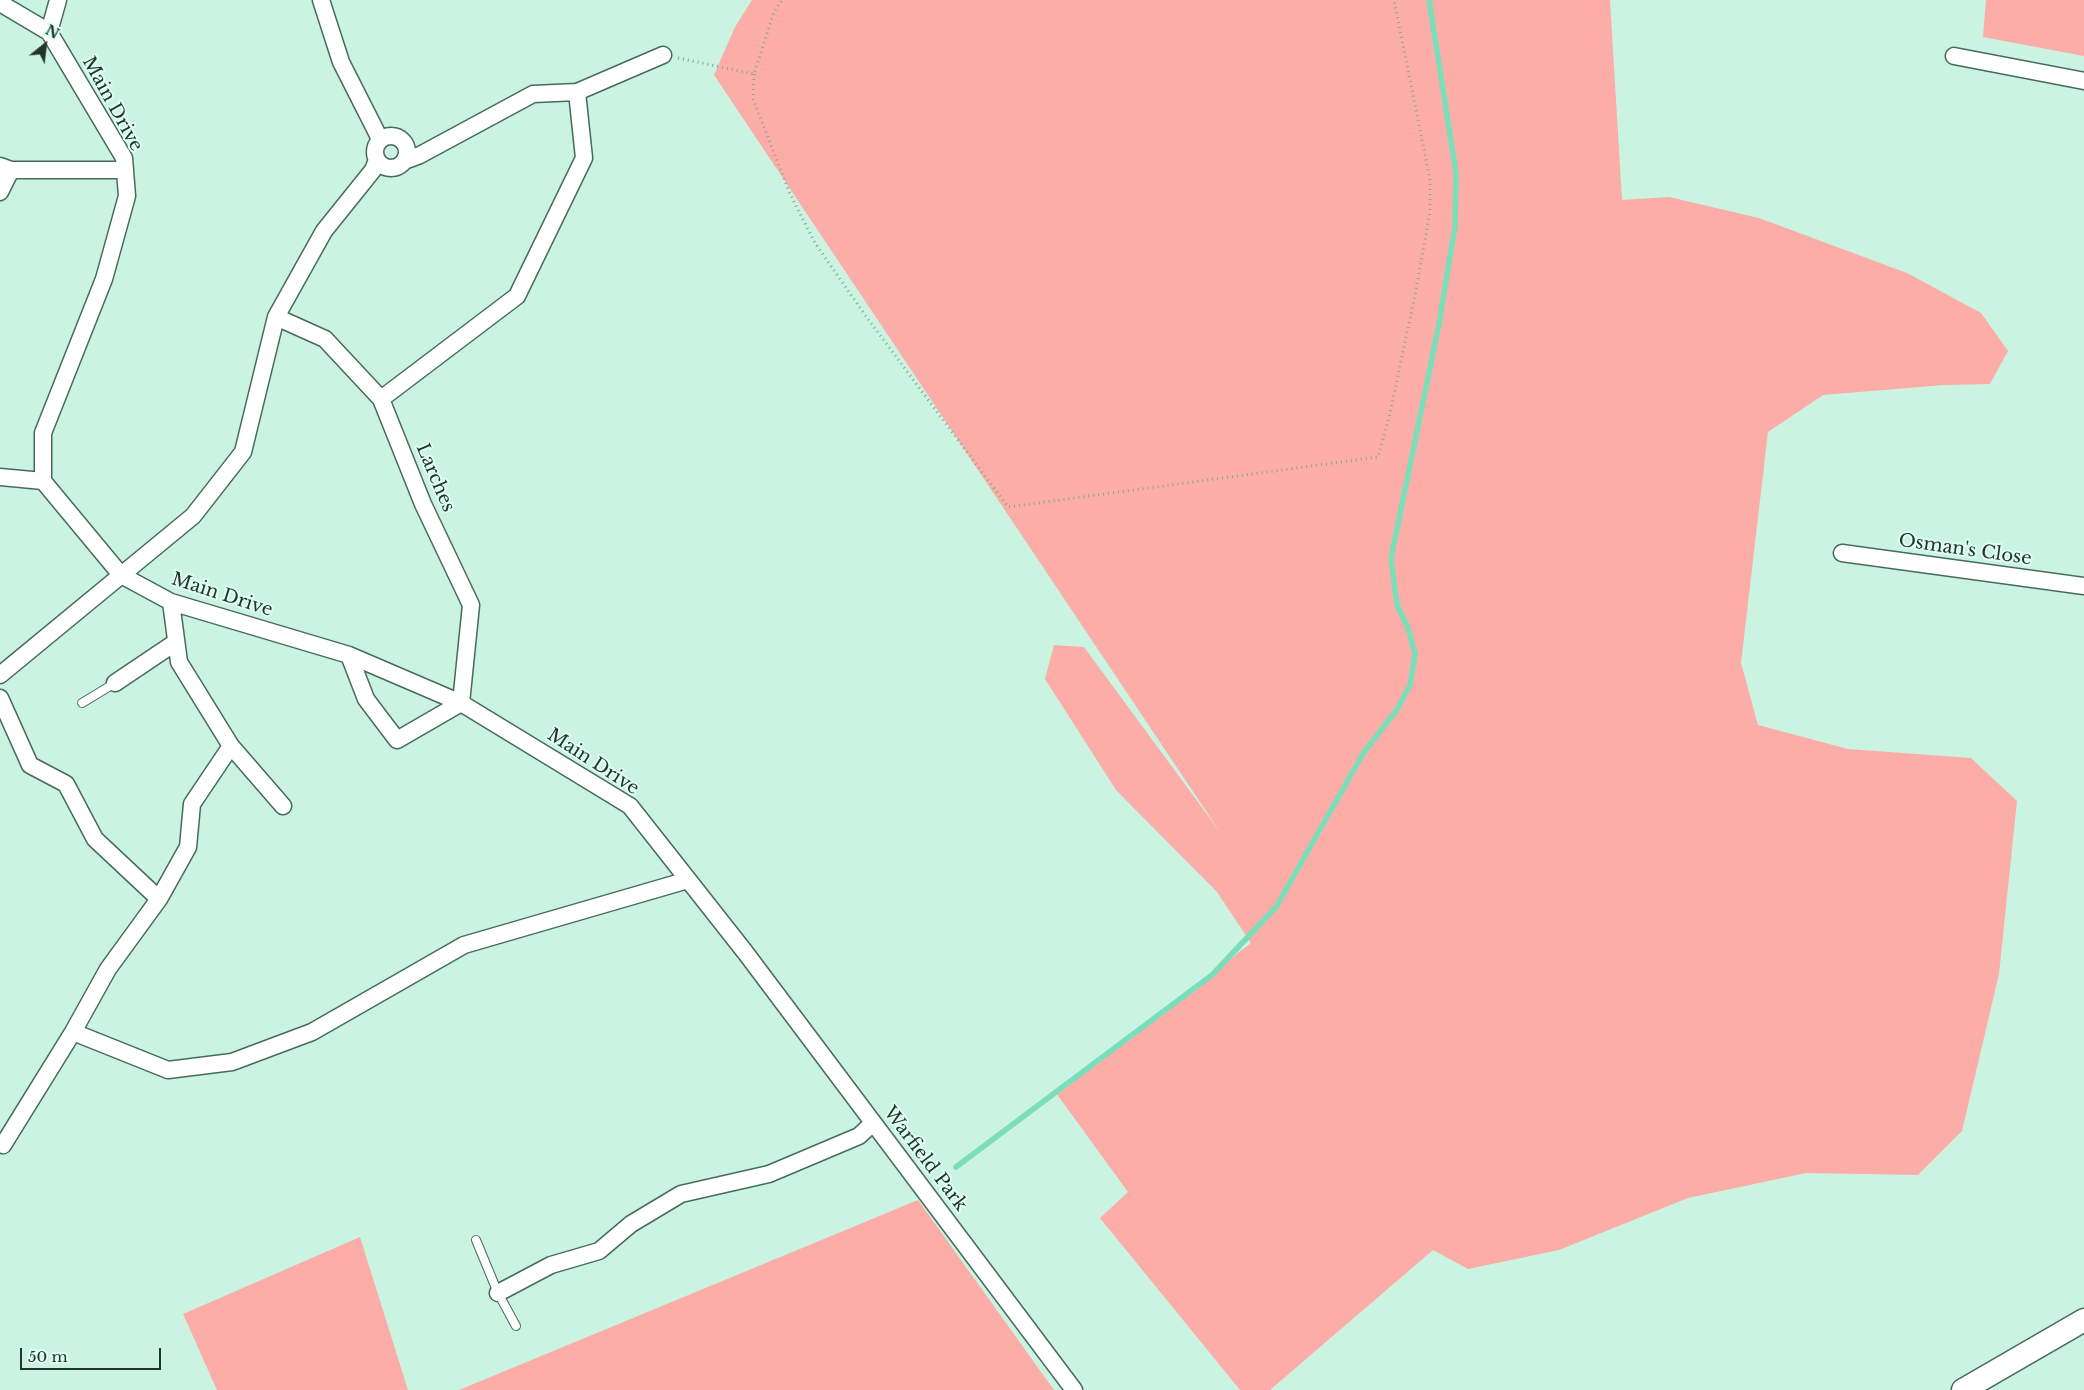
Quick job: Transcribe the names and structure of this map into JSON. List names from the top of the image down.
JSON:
{
  "streets": {
    "street": [
      "Main Drive",
      "Larches",
      "Osman's Close",
      "Warfield Park"
    ]
  },
  "crossings": [
    ["Main Drive", "Larches"],
    ["Main Drive", "Warfield Park"]
  ],
  "scale_bar": "50 m",
  "north": "top right"
}
